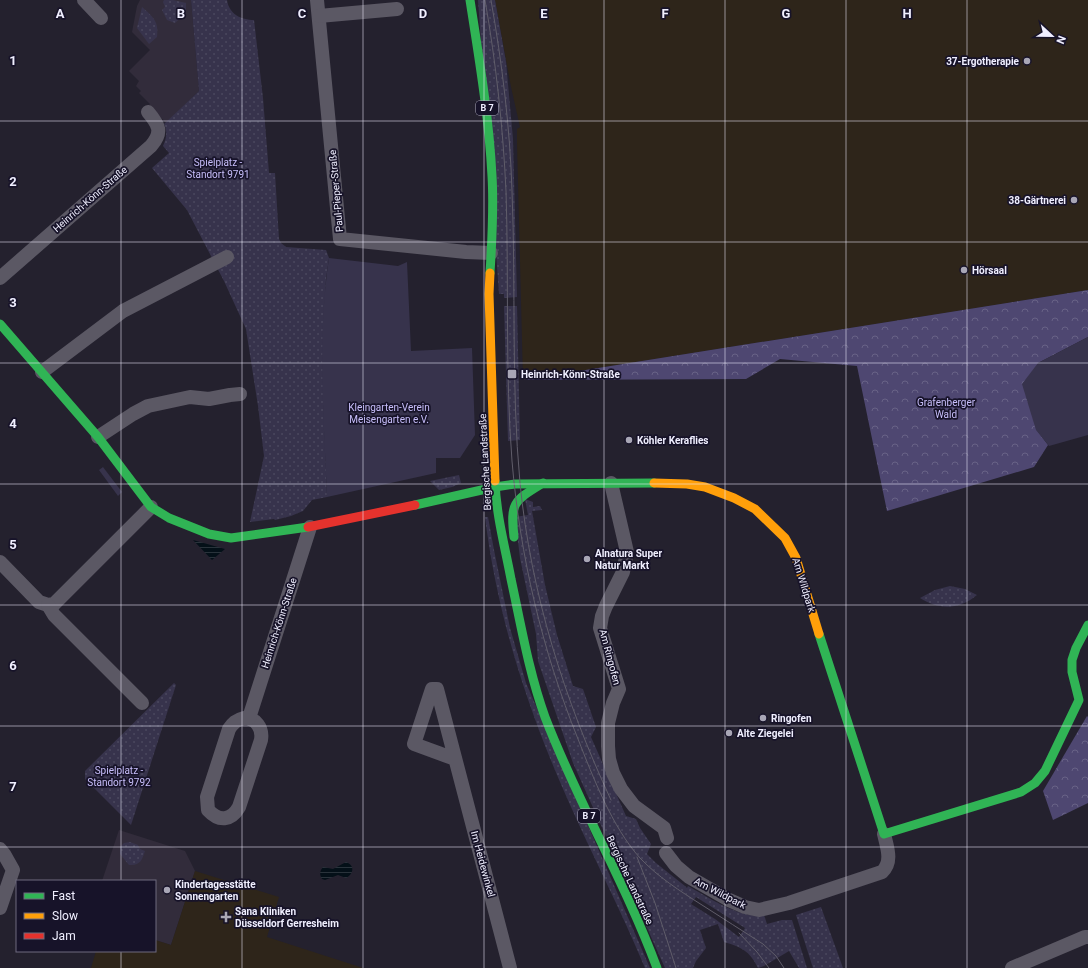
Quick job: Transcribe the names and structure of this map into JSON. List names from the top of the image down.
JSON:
{
  "streets": {
    "street": [
      "B 7",
      "Paul-Pieper-Straße",
      "Heinrich-Könn-Straße",
      "Bergische Landstraße",
      "Am Wildpark",
      "Am Ringofen",
      "Im Heidewinkel"
    ]
  },
  "crossings": [
    ["Paul-Pieper-Straße", "Bergische Landstraße"],
    ["Bergische Landstraße", "Am Wildpark"],
    ["Am Wildpark", "Am Ringofen"]
  ],
  "parks": [
    "Spielplatz - Standort 9791",
    "Grafenberger Wald",
    "Kleingarten-Verein Meisengarten e.V.",
    "Spielplatz - Standort 9792"
  ],
  "places": {
    "other": [
      "37-Ergotherapie",
      "38-Gärtnerei",
      "Hörsaal",
      "Köhler Keraflies",
      "Alnatura Super Natur Markt",
      "Ringofen",
      "Alte Ziegelei",
      "Kindertagesstätte Sonnengarten"
    ],
    "transit": ["Heinrich-Könn-Straße"],
    "health": ["Sana Kliniken Düsseldorf Gerresheim"]
  },
  "legend": ["Fast", "Slow", "Jam"],
  "north": "right",
  "grid": {
    "columns": [
      "A",
      "B",
      "C",
      "D",
      "E",
      "F",
      "G",
      "H"
    ],
    "rows": [
      "1",
      "2",
      "3",
      "4",
      "5",
      "6",
      "7"
    ]
  }
}
